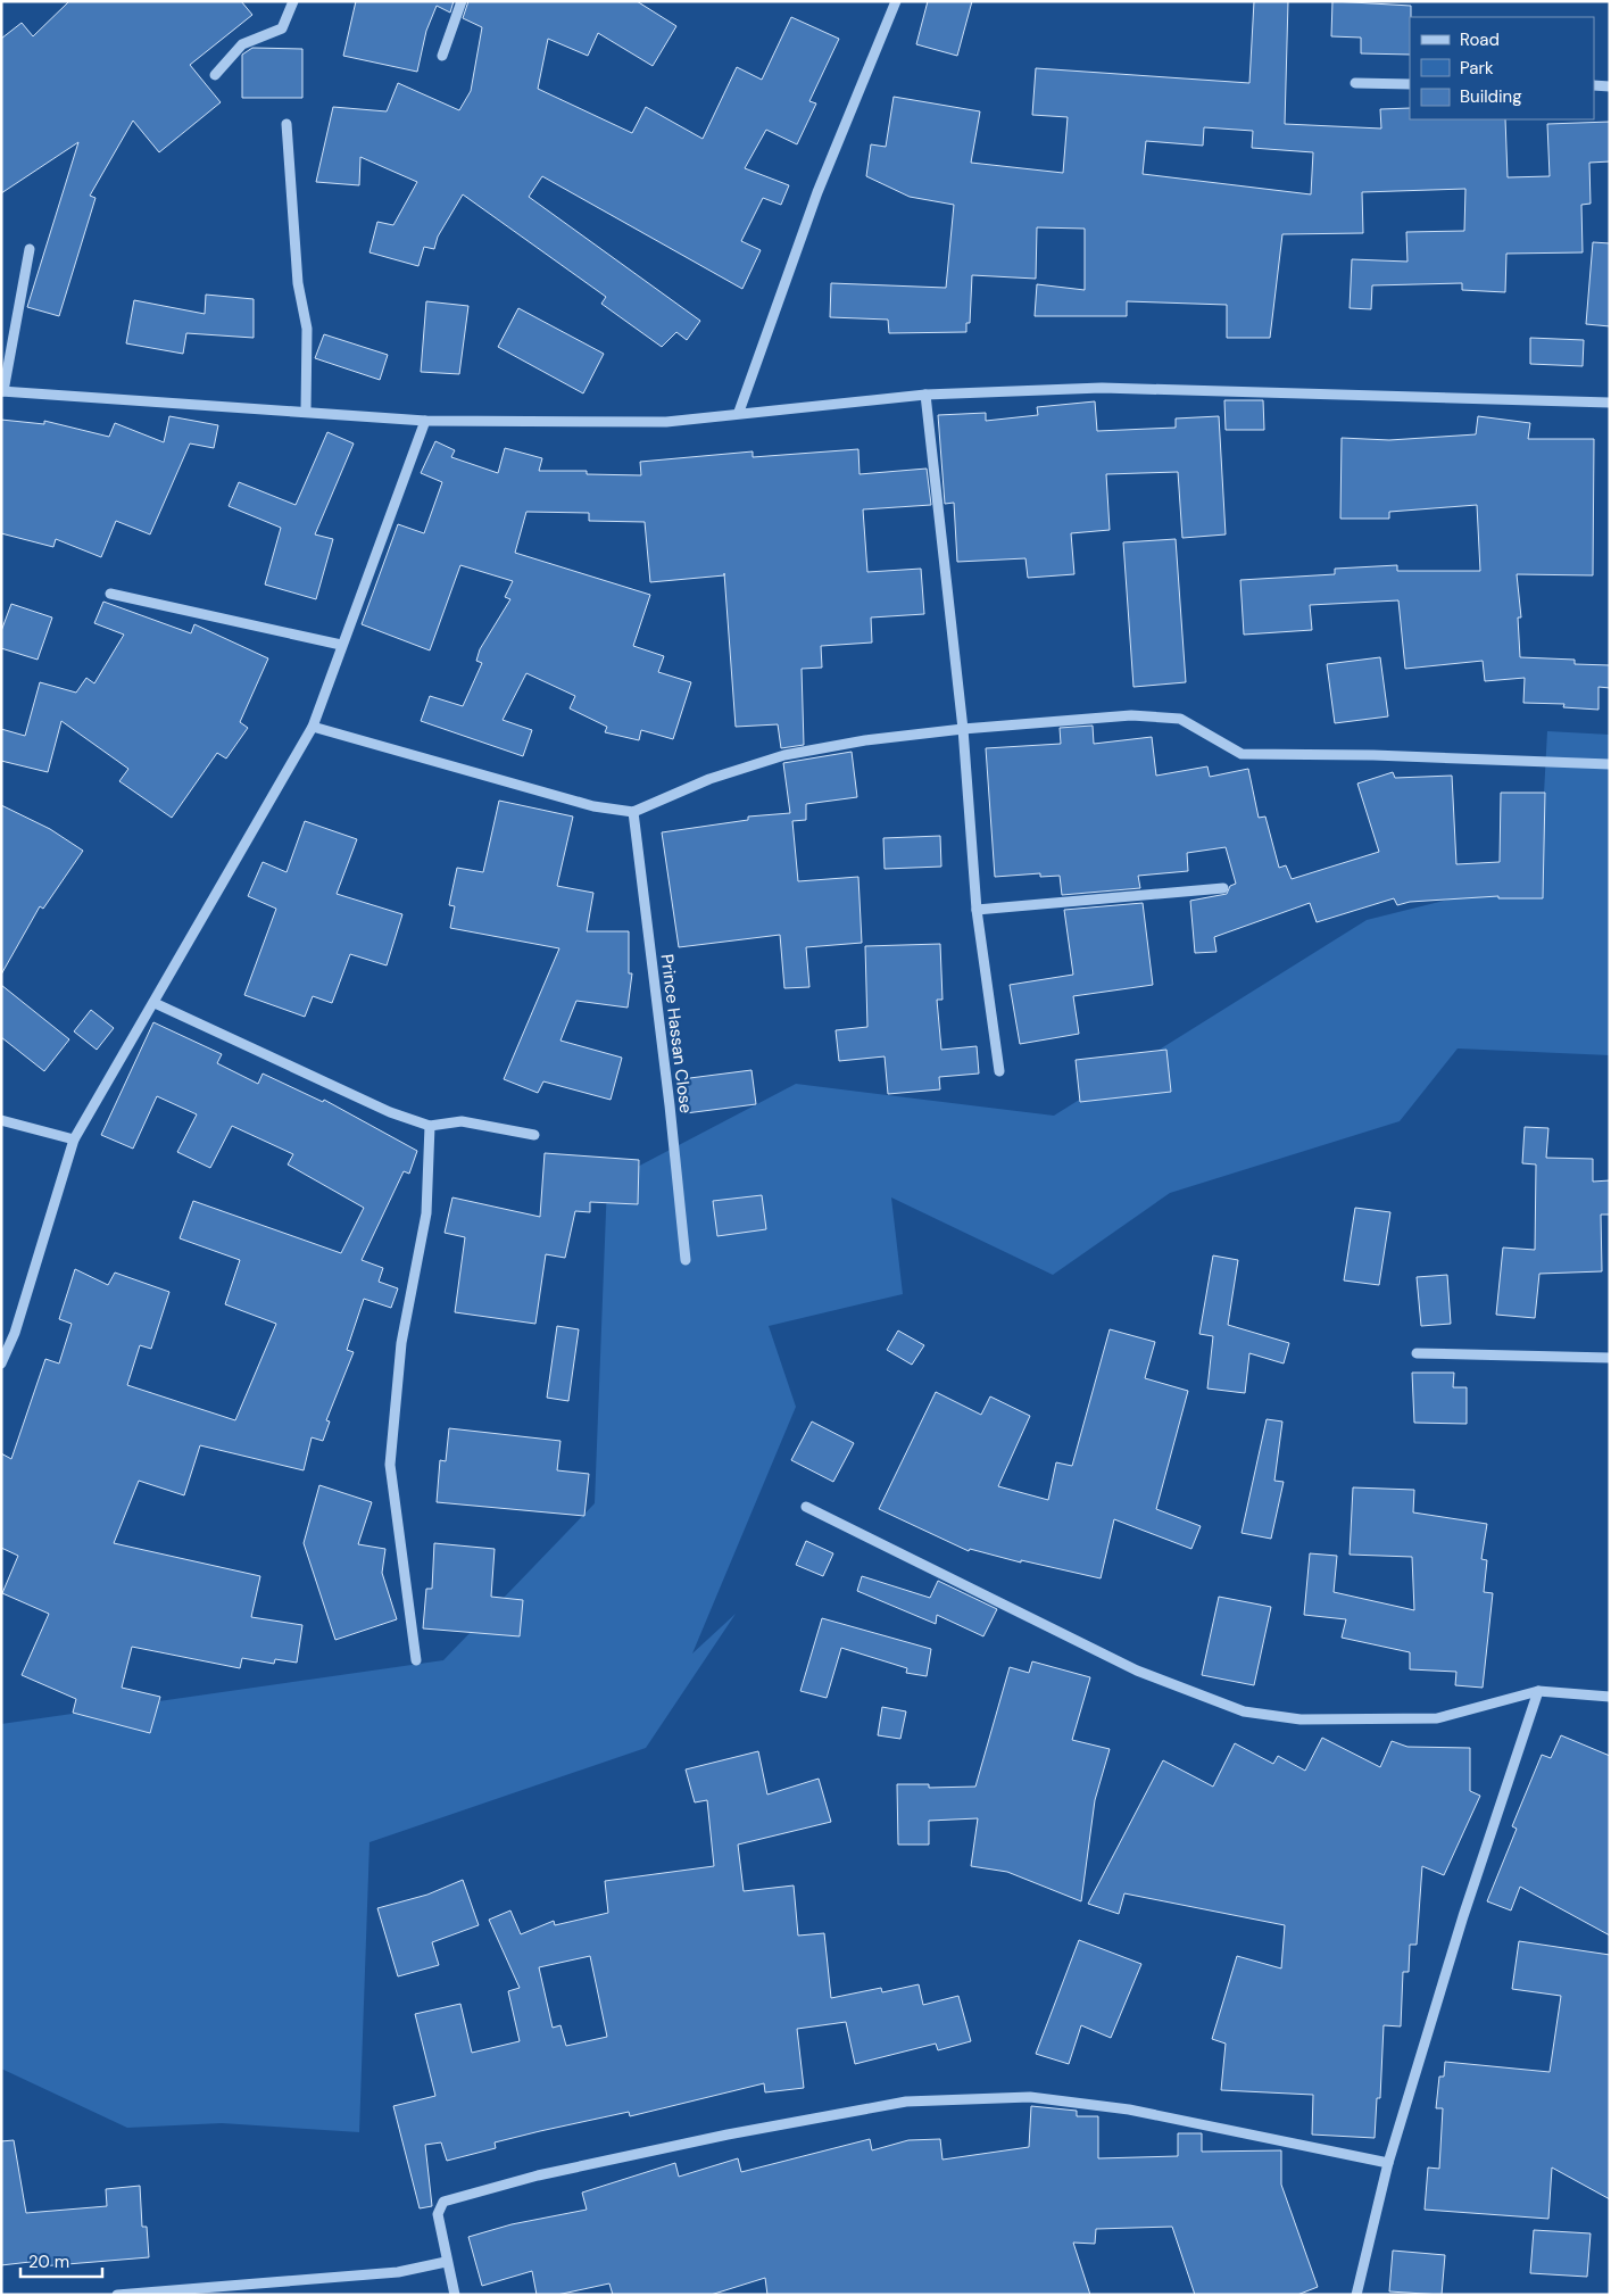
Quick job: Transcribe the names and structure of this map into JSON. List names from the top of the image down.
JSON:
{
  "streets": {
    "street": ["Prince Hassan Close"]
  },
  "legend": ["Road", "Park", "Building"],
  "scale_bar": "20 m"
}
